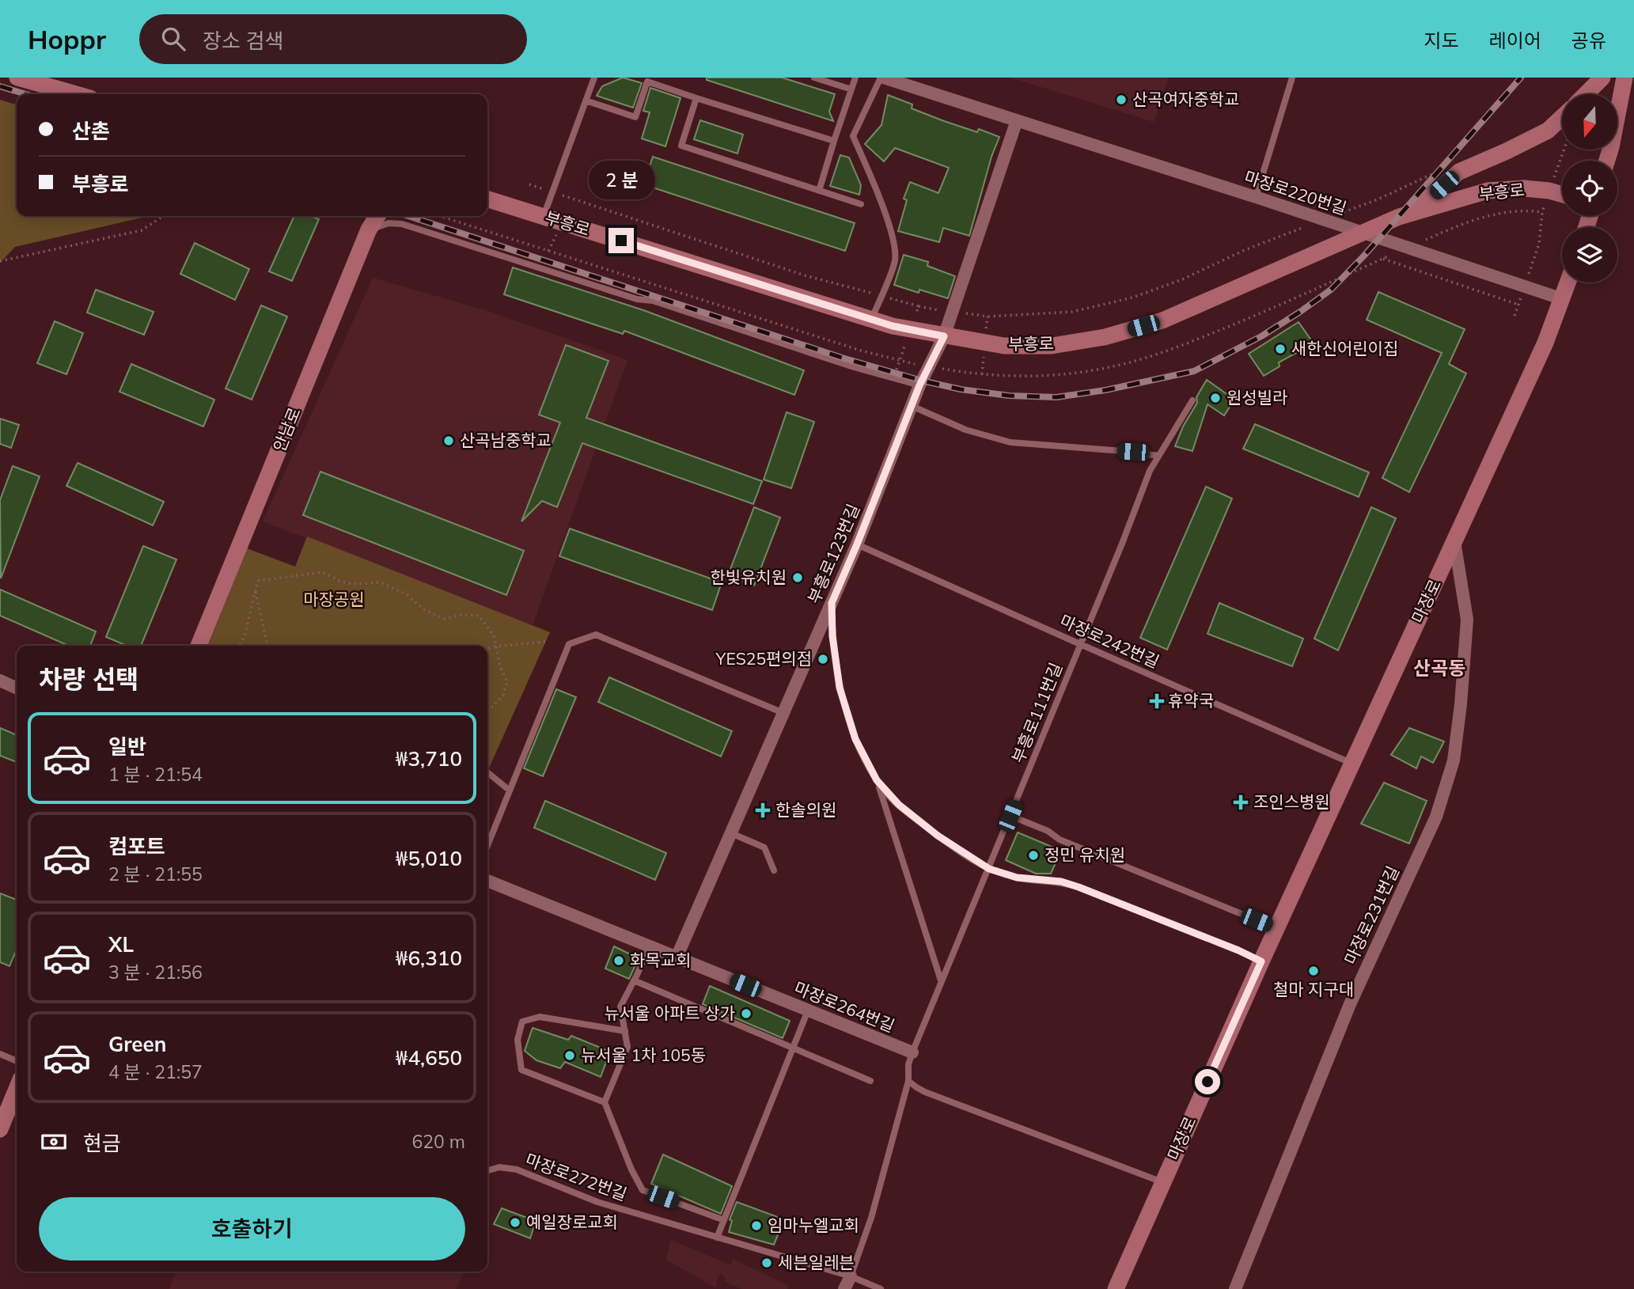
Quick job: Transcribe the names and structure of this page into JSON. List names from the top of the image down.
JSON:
{
  "streets": {
    "main road": ["부흥로", "안남로", "마장로"],
    "street": [
      "마장로220번길",
      "부흥로123번길",
      "마장로231번길",
      "마장로264번길"
    ],
    "lane": ["마장로242번길", "부흥로111번길", "마장로272번길"]
  },
  "crossings": [
    ["부흥로", "마장로220번길"],
    ["부흥로", "부흥로123번길"],
    ["마장로220번길", "마장로"],
    ["부흥로123번길", "마장로242번길"],
    ["부흥로123번길", "마장로264번길"],
    ["마장로", "마장로242번길"],
    ["마장로", "마장로231번길"],
    ["마장로242번길", "부흥로111번길"],
    ["부흥로111번길", "마장로264번길"]
  ],
  "districts": ["산곡동"],
  "parks": ["마장공원"],
  "places": {
    "other": [
      "산곡여자중학교",
      "새한신어린이집",
      "원성빌라",
      "산곡남중학교",
      "한빛유치원",
      "YES25편의점",
      "정민 유치원",
      "화목교회",
      "철마 지구대",
      "뉴서울 아파트 상가",
      "뉴서울 1차 105동",
      "예일장로교회",
      "임마누엘교회",
      "세븐일레븐"
    ],
    "health": ["휴약국", "조인스병원", "한솔의원"]
  },
  "north": "bottom",
  "page": {
    "header": "Hoppr",
    "search": "장소 검색",
    "nav": ["지도", "레이어", "공유"],
    "banner": ["산촌", "부흥로"],
    "bubble": "2 분",
    "heading": "차량 선택",
    "list": [
      {
        "name": "일반",
        "note": "1 분 · 21:54",
        "value": "₩3,710"
      },
      {
        "name": "컴포트",
        "note": "2 분 · 21:55",
        "value": "₩5,010"
      },
      {
        "name": "XL",
        "note": "3 분 · 21:56",
        "value": "₩6,310"
      },
      {
        "name": "Green",
        "note": "4 분 · 21:57",
        "value": "₩4,650"
      }
    ],
    "pay": ["현금", "620 m"],
    "buttons": "호출하기"
  }
}
